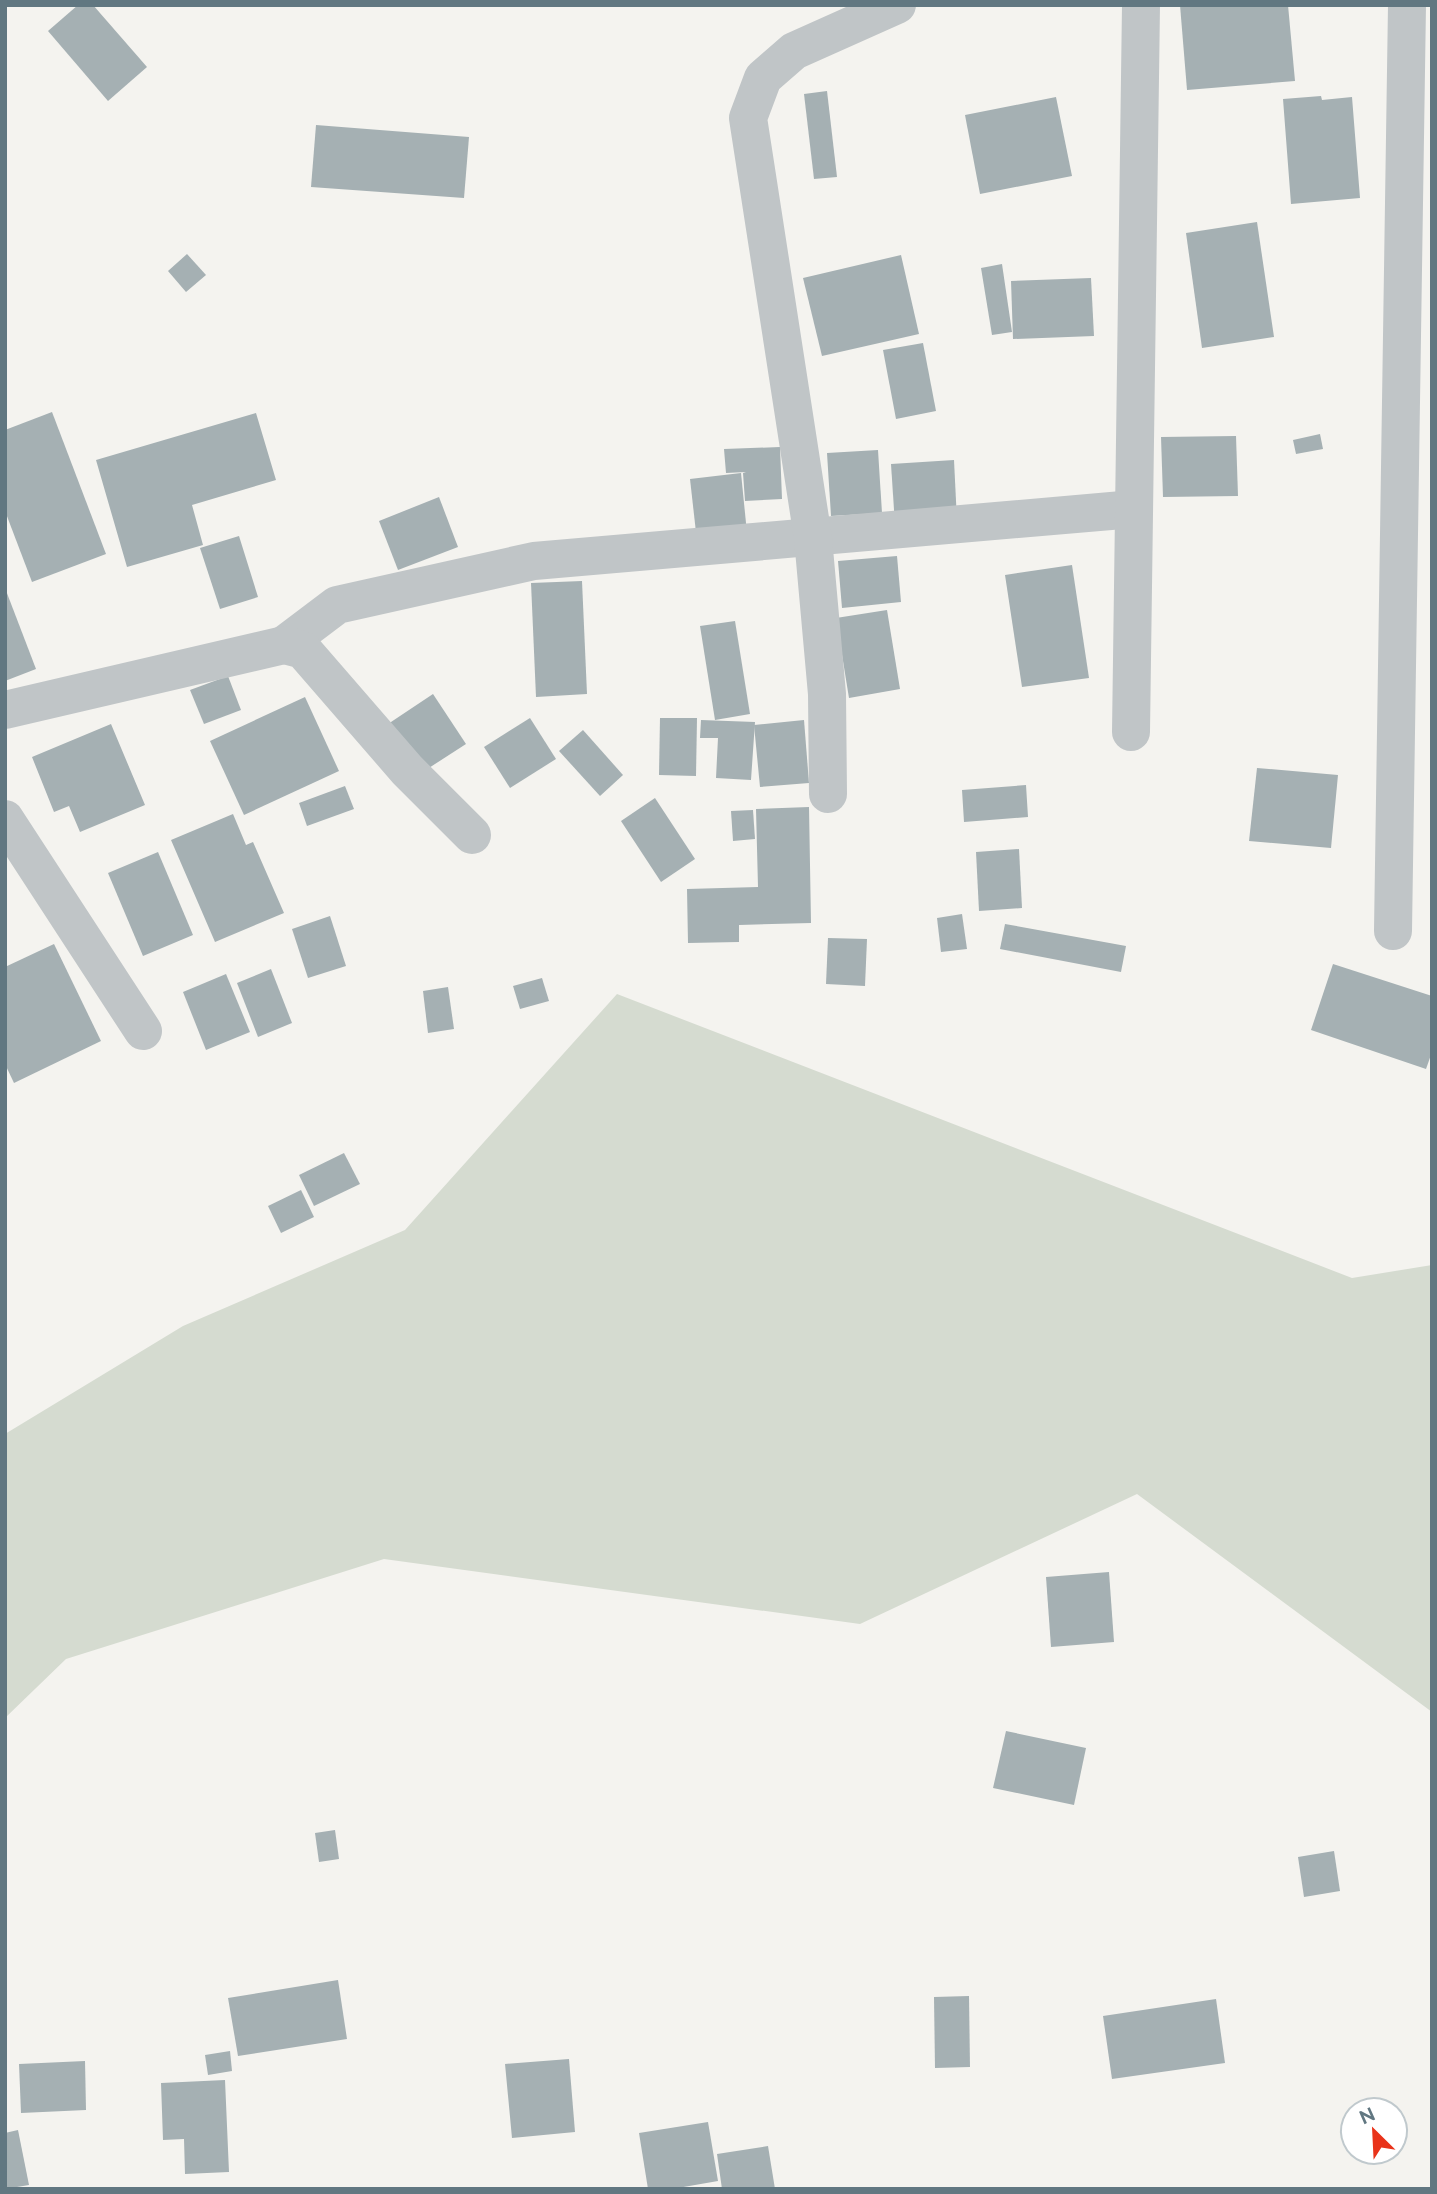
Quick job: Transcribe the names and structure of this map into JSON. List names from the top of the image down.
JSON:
{
  "north": "top left"
}
